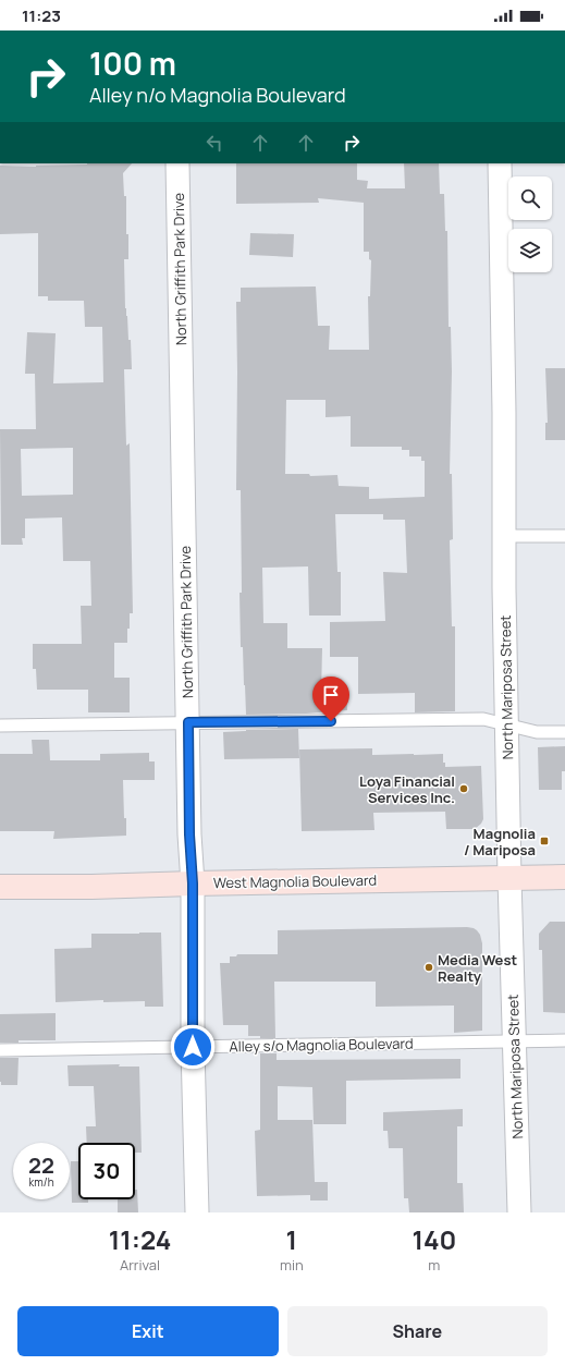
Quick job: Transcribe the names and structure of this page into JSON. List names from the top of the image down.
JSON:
{
  "streets": {
    "main road": ["West Magnolia Boulevard"],
    "street": ["North Griffith Park Drive", "North Mariposa Street"],
    "lane": ["Alley s/o Magnolia Boulevard"]
  },
  "crossings": [
    ["North Griffith Park Drive", "West Magnolia Boulevard"],
    ["North Griffith Park Drive", "Alley s/o Magnolia Boulevard"],
    ["North Mariposa Street", "West Magnolia Boulevard"],
    ["North Mariposa Street", "Alley s/o Magnolia Boulevard"]
  ],
  "places": {
    "other": ["Loya Financial Services Inc.", "Media West Realty"],
    "transit": ["Magnolia / Mariposa"]
  },
  "page": {
    "status": "11:23",
    "turn": ["100 m", "Alley n/o Magnolia Boulevard"],
    "speed": "22 km/h",
    "limit": "30",
    "eta": [
      "11:24",
      "Arrival",
      "1",
      "min",
      "140",
      "m"
    ],
    "buttons": ["Exit", "Share"]
  }
}
